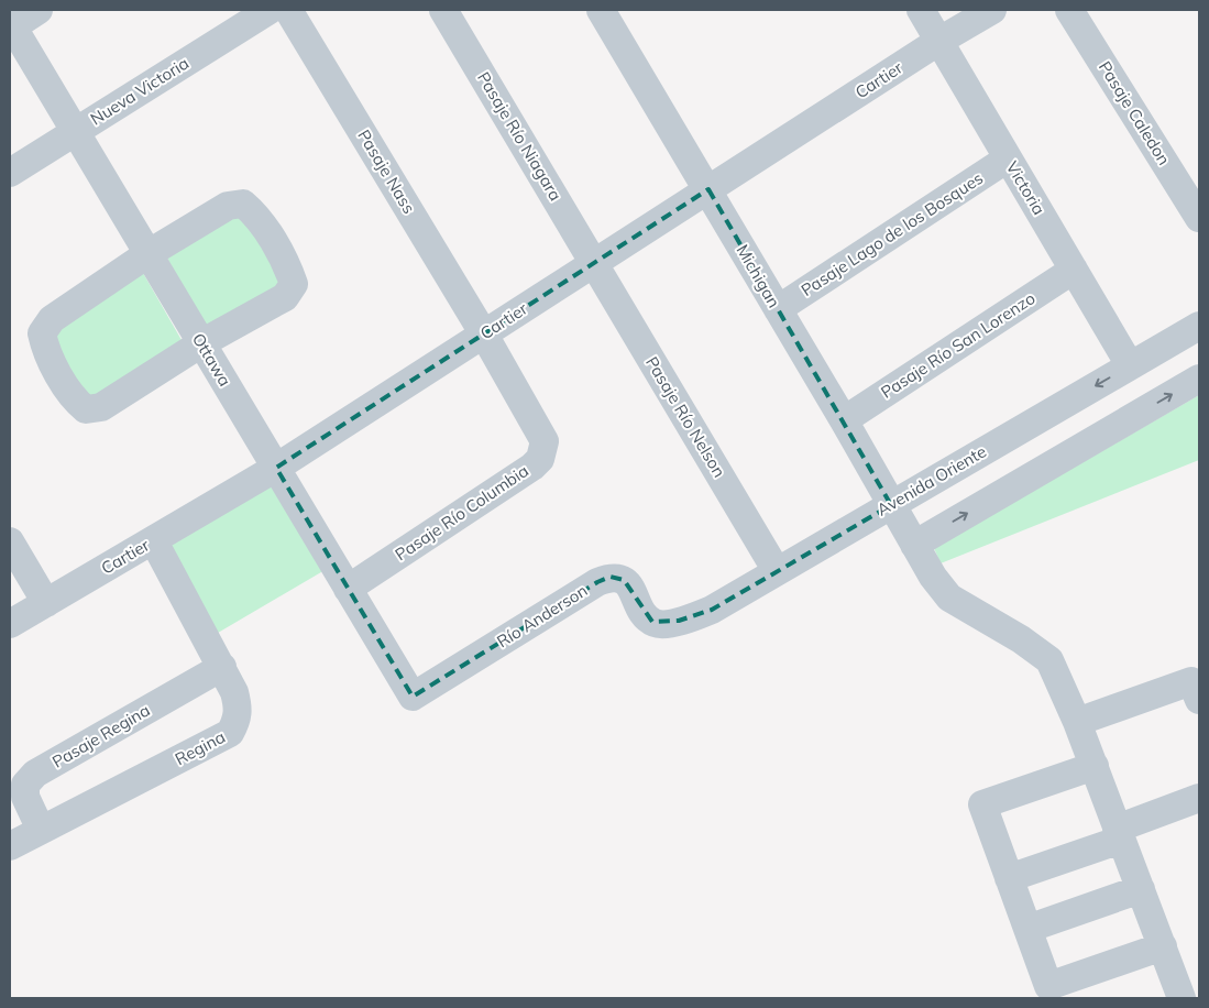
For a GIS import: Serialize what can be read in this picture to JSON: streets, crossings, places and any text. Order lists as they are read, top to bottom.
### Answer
{
  "streets": {
    "street": [
      "Cartier",
      "Nueva Victoria",
      "Pasaje Caledon",
      "Pasaje Río Niagara",
      "Pasaje Nass",
      "Victoria",
      "Pasaje Lago de los Bosques",
      "Michigan",
      "Pasaje Río San Lorenzo",
      "Ottawa",
      "Pasaje Río Nelson",
      "Avenida Oriente",
      "Pasaje Río Columbia",
      "Río Anderson",
      "Pasaje Regina",
      "Regina"
    ]
  },
  "crossings": [
    ["Cartier", "Pasaje Río Niagara"],
    ["Cartier", "Pasaje Nass"],
    ["Cartier", "Victoria"],
    ["Cartier", "Michigan"],
    ["Cartier", "Ottawa"],
    ["Cartier", "Pasaje Río Nelson"],
    ["Cartier", "Pasaje Río Columbia"],
    ["Cartier", "Regina"],
    ["Nueva Victoria", "Ottawa"],
    ["Pasaje Río Niagara", "Pasaje Río Nelson"],
    ["Pasaje Nass", "Pasaje Río Columbia"],
    ["Victoria", "Pasaje Lago de los Bosques"],
    ["Victoria", "Pasaje Río San Lorenzo"],
    ["Victoria", "Avenida Oriente"],
    ["Pasaje Lago de los Bosques", "Michigan"],
    ["Michigan", "Pasaje Río San Lorenzo"],
    ["Michigan", "Avenida Oriente"],
    ["Ottawa", "Pasaje Río Columbia"],
    ["Ottawa", "Río Anderson"],
    ["Pasaje Río Nelson", "Avenida Oriente"],
    ["Avenida Oriente", "Río Anderson"],
    ["Pasaje Regina", "Regina"]
  ]
}
